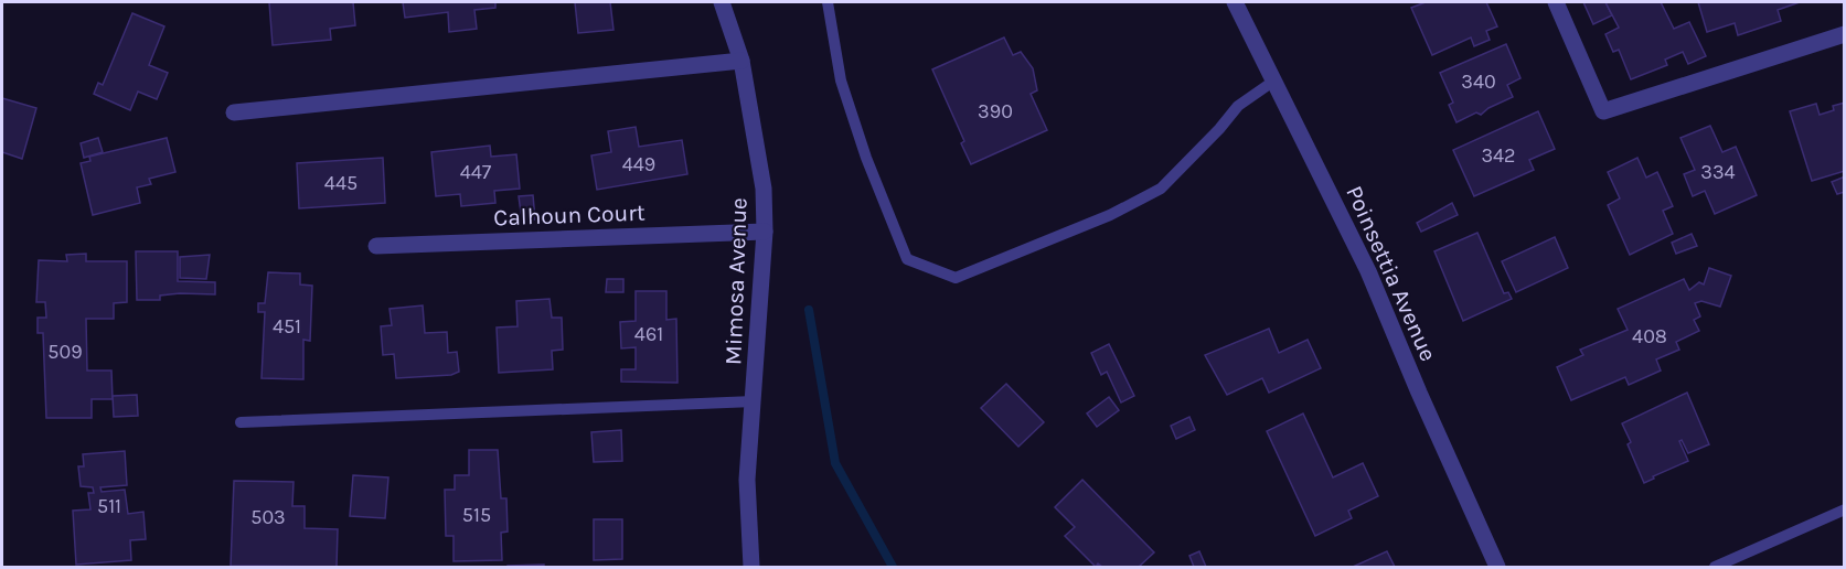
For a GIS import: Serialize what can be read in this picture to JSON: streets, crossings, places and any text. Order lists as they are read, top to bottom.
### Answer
{
  "streets": {
    "street": ["Calhoun Court", "Poinsettia Avenue", "Mimosa Avenue"]
  },
  "crossings": [
    ["Calhoun Court", "Mimosa Avenue"]
  ],
  "house_numbers": [
    "340",
    "390",
    "342",
    "449",
    "447",
    "334",
    "445",
    "451",
    "461",
    "408",
    "509",
    "511",
    "515",
    "503"
  ]
}
